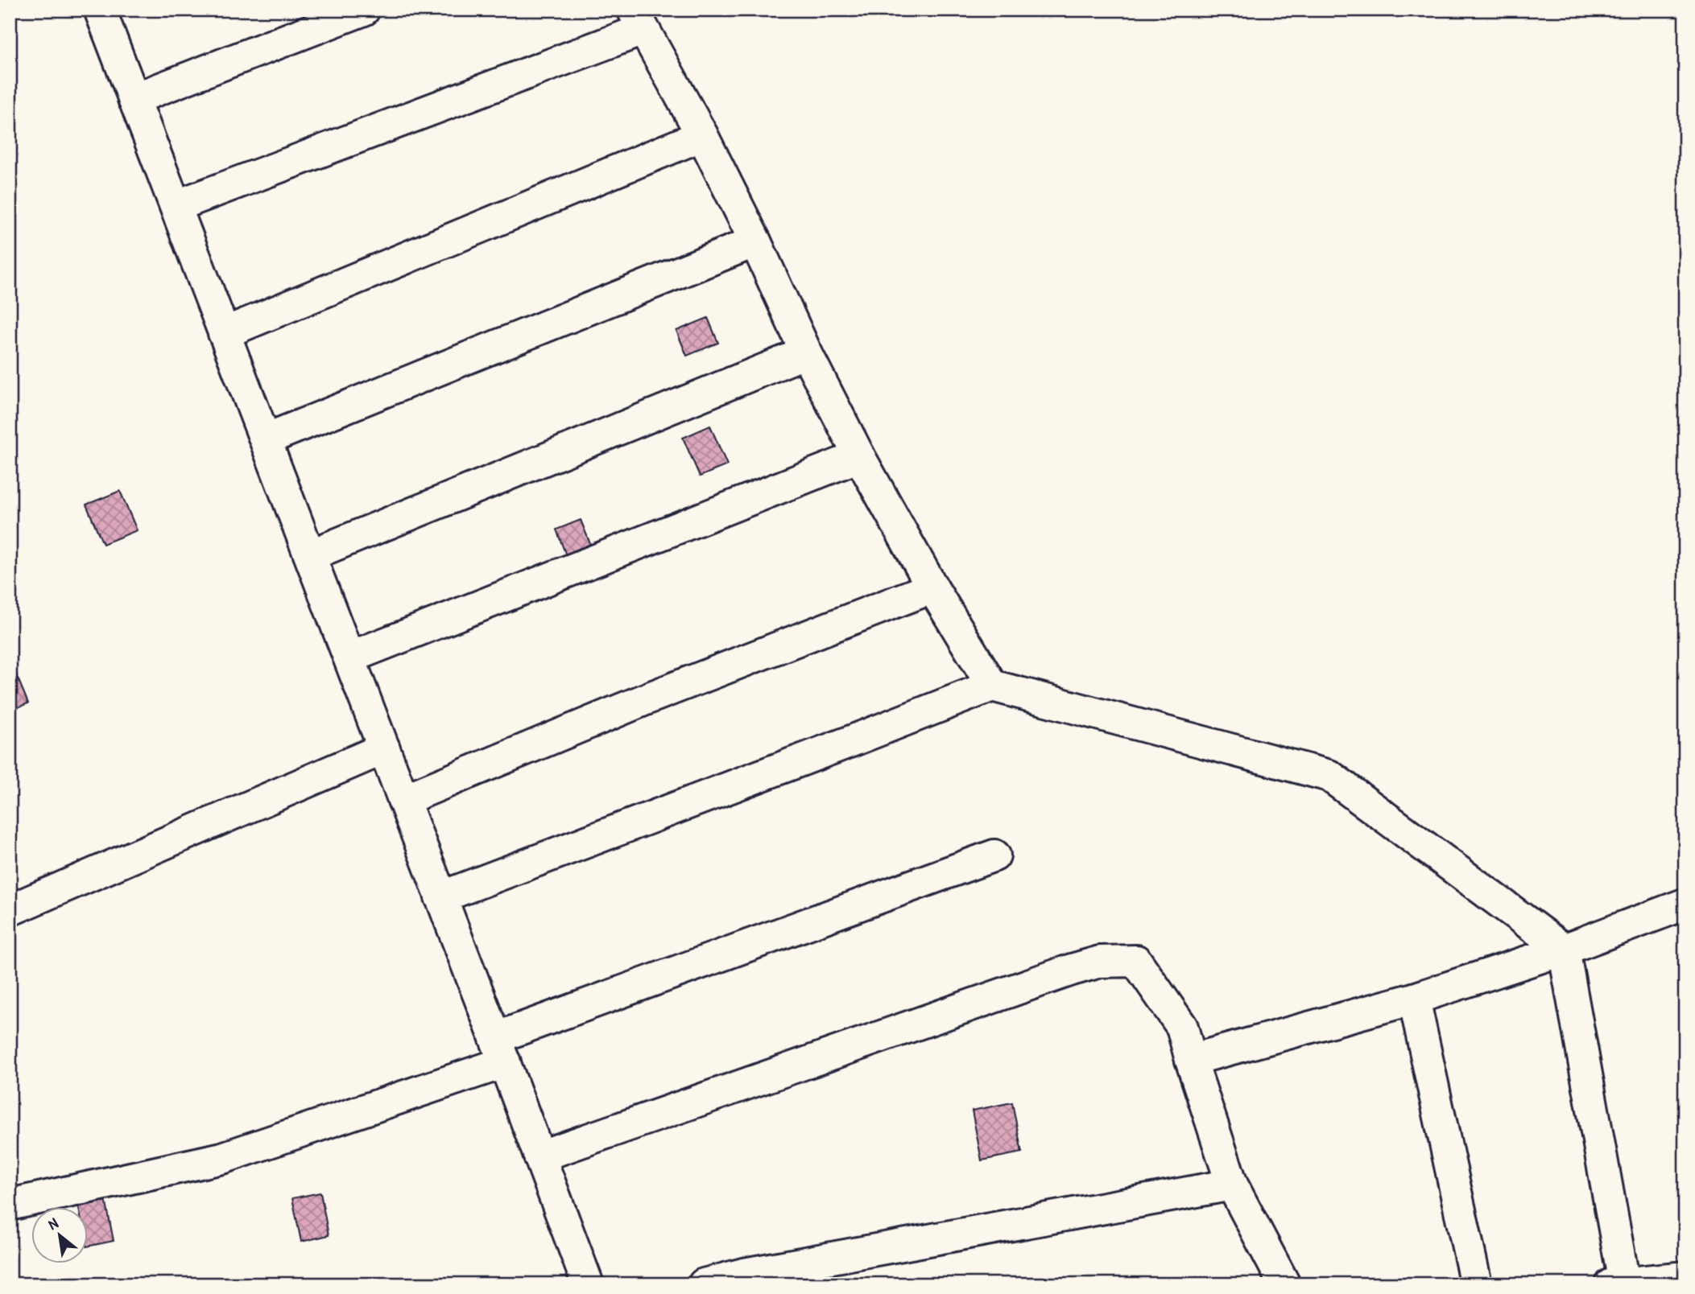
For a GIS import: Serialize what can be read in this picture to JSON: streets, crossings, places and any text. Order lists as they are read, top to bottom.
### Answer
{
  "north": "top left"
}
